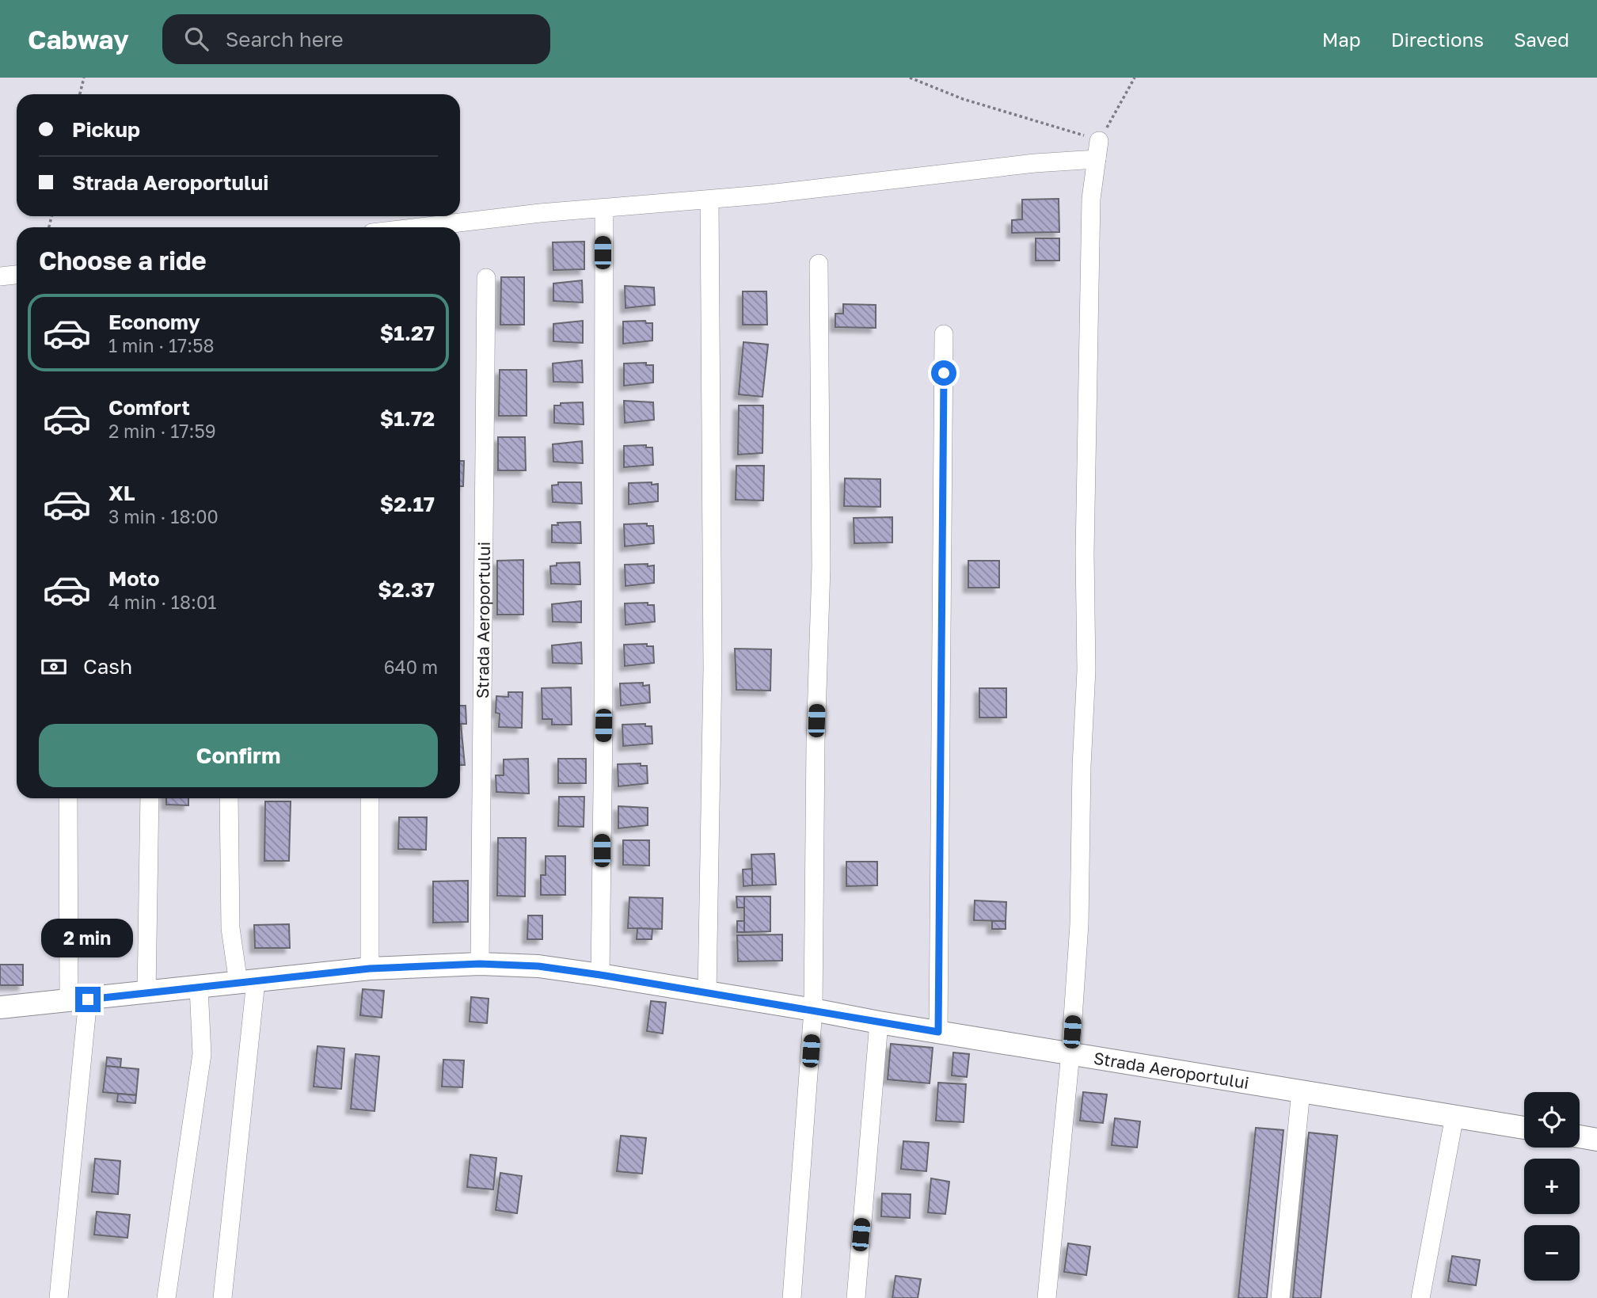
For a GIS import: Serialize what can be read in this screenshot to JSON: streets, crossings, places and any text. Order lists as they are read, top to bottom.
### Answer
{
  "streets": {
    "street": ["Strada Aeroportului"]
  },
  "page": {
    "header": "Cabway",
    "search": "Search here",
    "nav": ["Map", "Directions", "Saved"],
    "banner": ["Pickup", "Strada Aeroportului"],
    "heading": "Choose a ride",
    "list": [
      {
        "name": "Economy",
        "note": "1 min · 17:58",
        "value": "$1.27"
      },
      {
        "name": "Comfort",
        "note": "2 min · 17:59",
        "value": "$1.72"
      },
      {
        "name": "XL",
        "note": "3 min · 18:00",
        "value": "$2.17"
      },
      {
        "name": "Moto",
        "note": "4 min · 18:01",
        "value": "$2.37"
      }
    ],
    "pay": ["Cash", "640 m"],
    "buttons": "Confirm",
    "bubble": "2 min",
    "map_buttons": ["+", "−"]
  }
}
